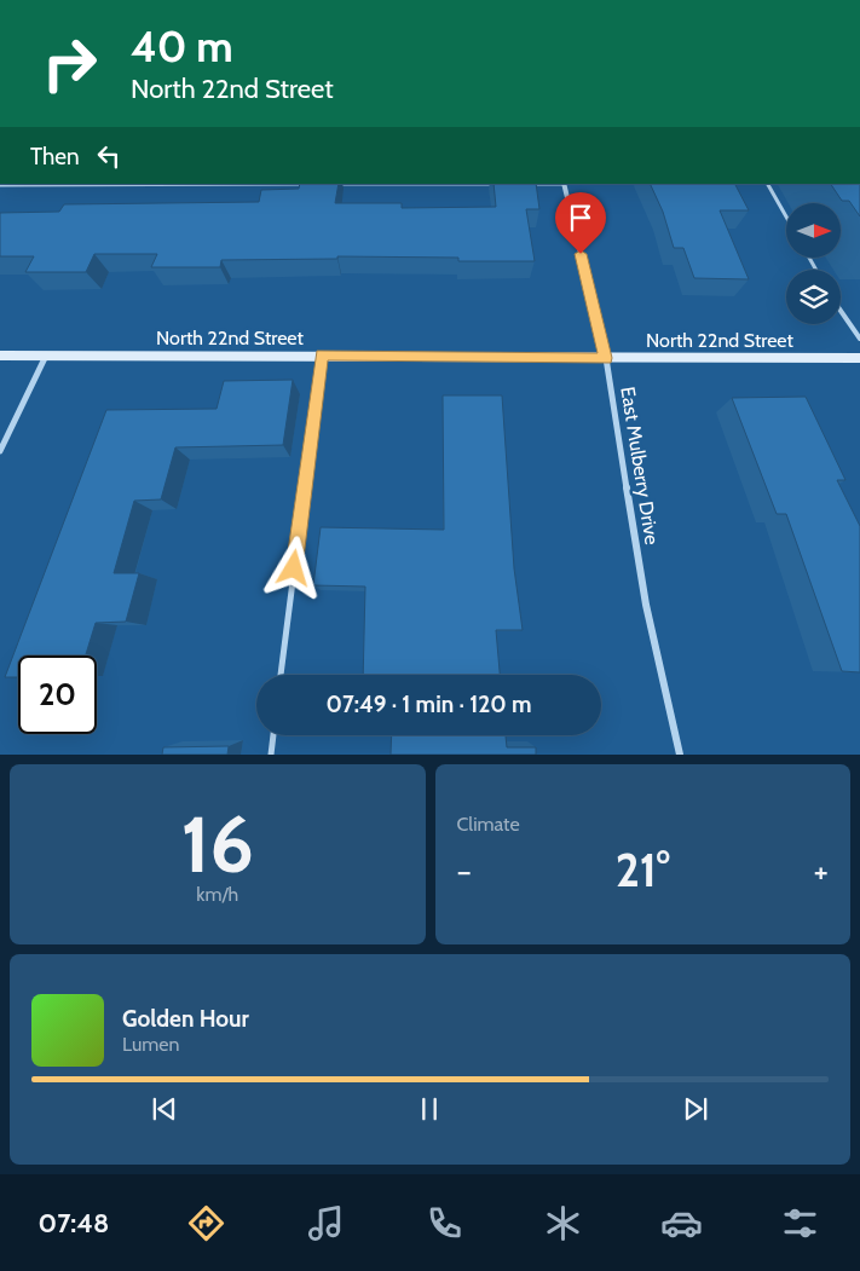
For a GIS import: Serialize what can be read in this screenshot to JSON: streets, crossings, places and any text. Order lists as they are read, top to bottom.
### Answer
{
  "streets": {
    "street": ["North 22nd Street", "East Mulberry Drive"]
  },
  "crossings": [
    ["North 22nd Street", "East Mulberry Drive"]
  ],
  "north": "right",
  "page": {
    "turn": ["40 m", "North 22nd Street"],
    "then": "Then",
    "limit": "20",
    "trip": "07:49 · 1 min · 120 m",
    "tile": [
      ["16", "km/h"],
      "Climate"
    ],
    "heat": ["−", "21°", "+"],
    "song": ["Golden Hour", "Lumen"],
    "tabs": "07:48"
  }
}
